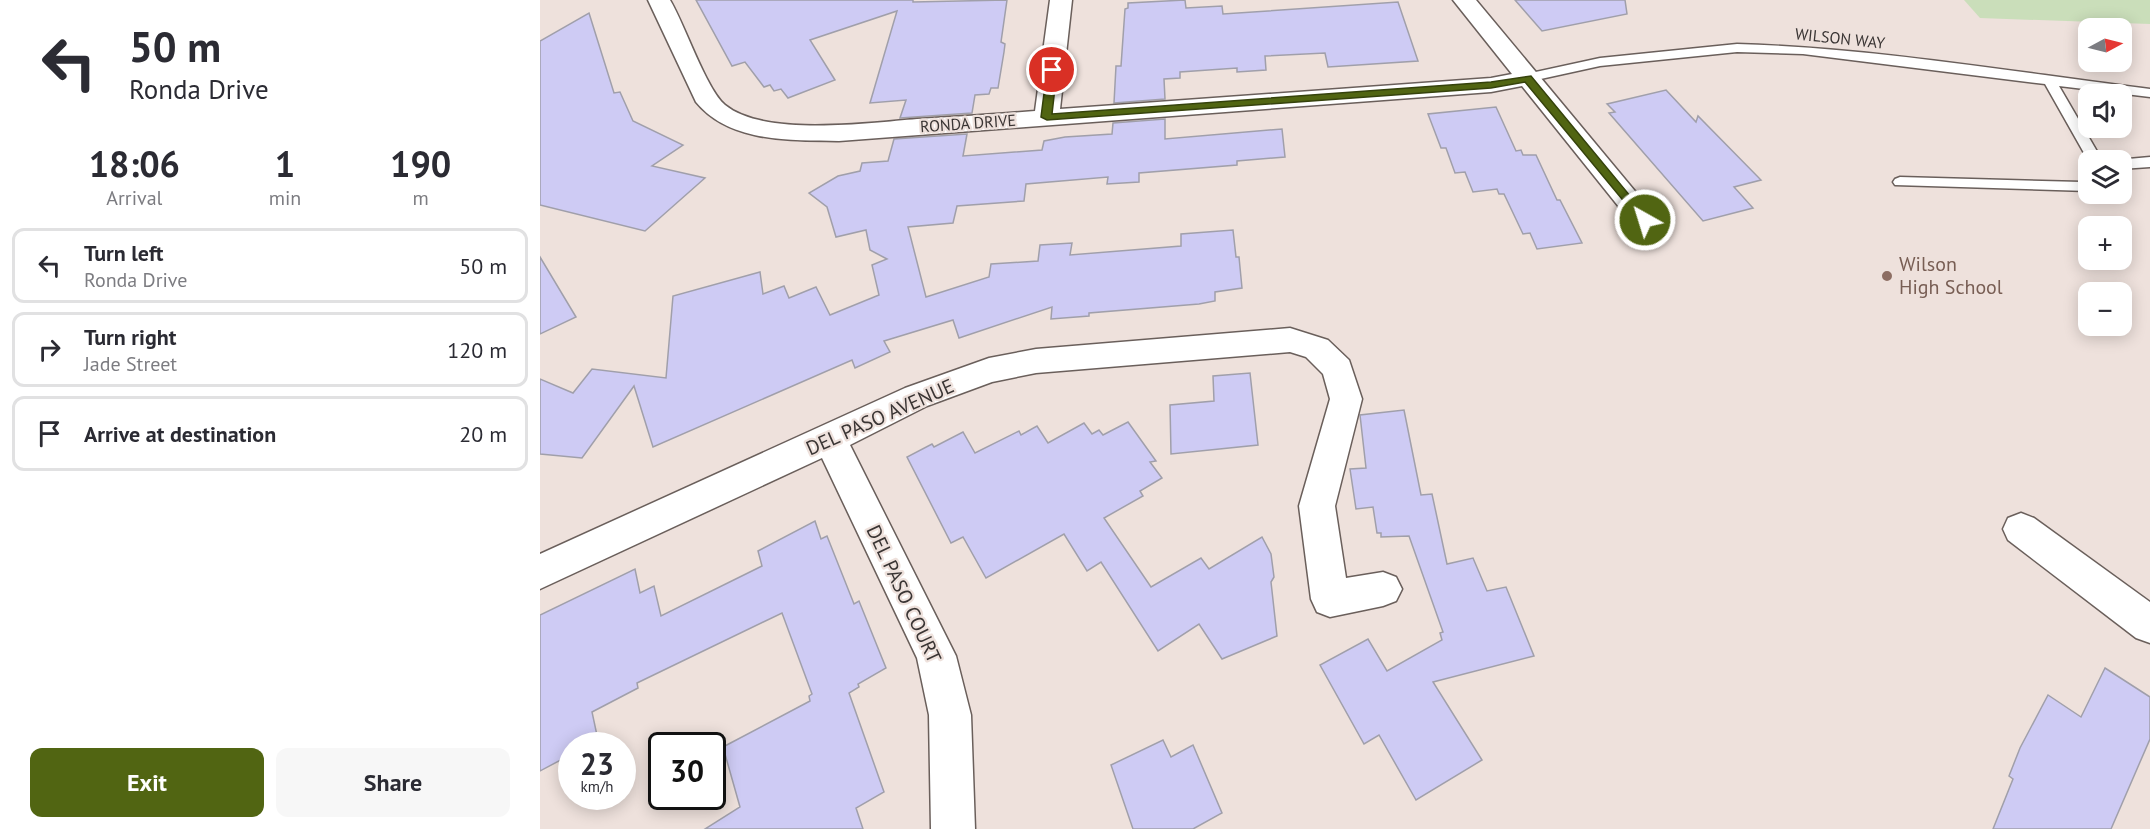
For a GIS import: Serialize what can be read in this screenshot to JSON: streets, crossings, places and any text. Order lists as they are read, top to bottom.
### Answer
{
  "streets": {
    "street": ["RONDA DRIVE", "DEL PASO AVENUE", "DEL PASO COURT"],
    "lane": ["WILSON WAY"]
  },
  "crossings": [
    ["WILSON WAY", "RONDA DRIVE"],
    ["DEL PASO AVENUE", "DEL PASO COURT"]
  ],
  "places": ["Wilson High School"],
  "north": "right",
  "page": {
    "turn": ["50 m", "Ronda Drive"],
    "map_buttons": ["+", "−"],
    "eta": [
      "18:06",
      "Arrival",
      "1",
      "min",
      "190",
      "m"
    ],
    "list": [
      {
        "name": "Turn left",
        "note": "Ronda Drive",
        "value": "50 m"
      },
      {
        "name": "Turn right",
        "note": "Jade Street",
        "value": "120 m"
      },
      {
        "name": "Arrive at destination",
        "value": "20 m"
      }
    ],
    "speed": "23 km/h",
    "limit": "30",
    "buttons": ["Exit", "Share"]
  }
}
